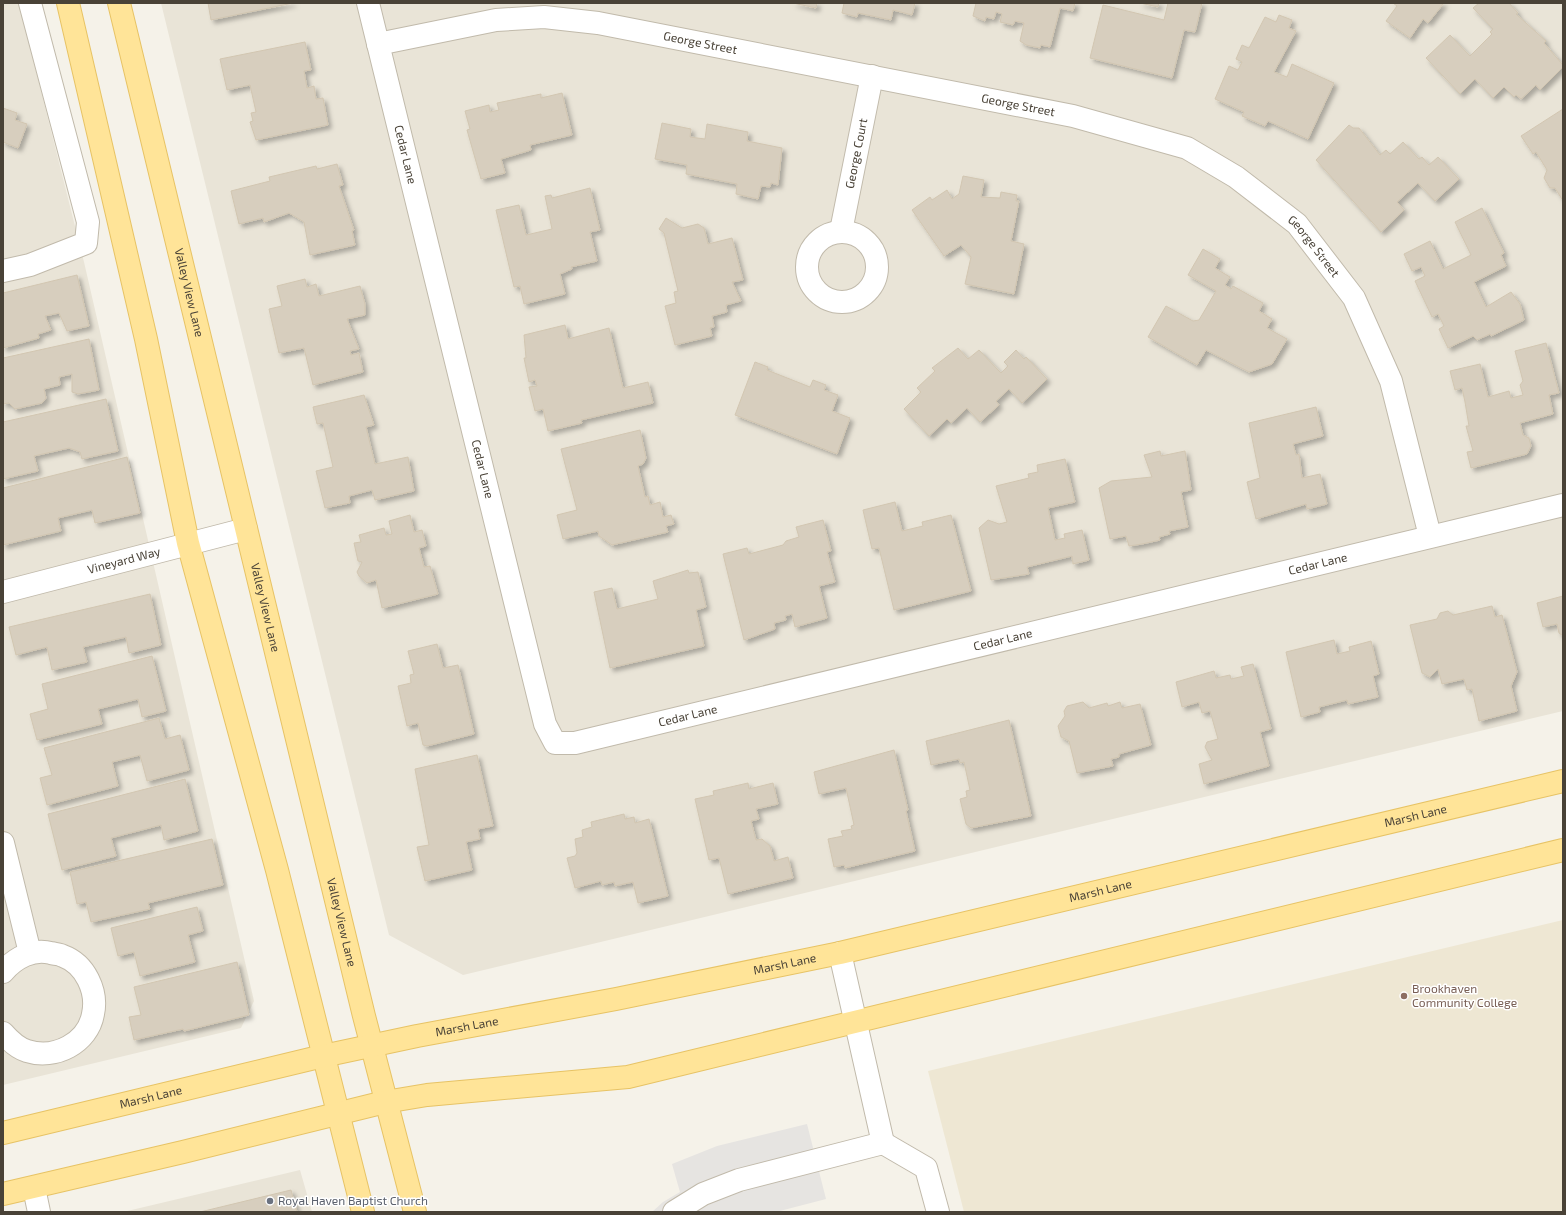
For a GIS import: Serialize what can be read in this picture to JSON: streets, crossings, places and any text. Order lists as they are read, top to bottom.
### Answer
{
  "streets": {
    "main road": ["Valley View Lane", "Marsh Lane"],
    "street": [
      "George Street",
      "George Court",
      "Cedar Lane",
      "Vineyard Way"
    ]
  },
  "crossings": [
    ["George Street", "George Court"],
    ["George Street", "Cedar Lane"],
    ["Valley View Lane", "Vineyard Way"],
    ["Valley View Lane", "Marsh Lane"]
  ],
  "places": ["Brookhaven Community College", "Royal Haven Baptist Church"]
}
